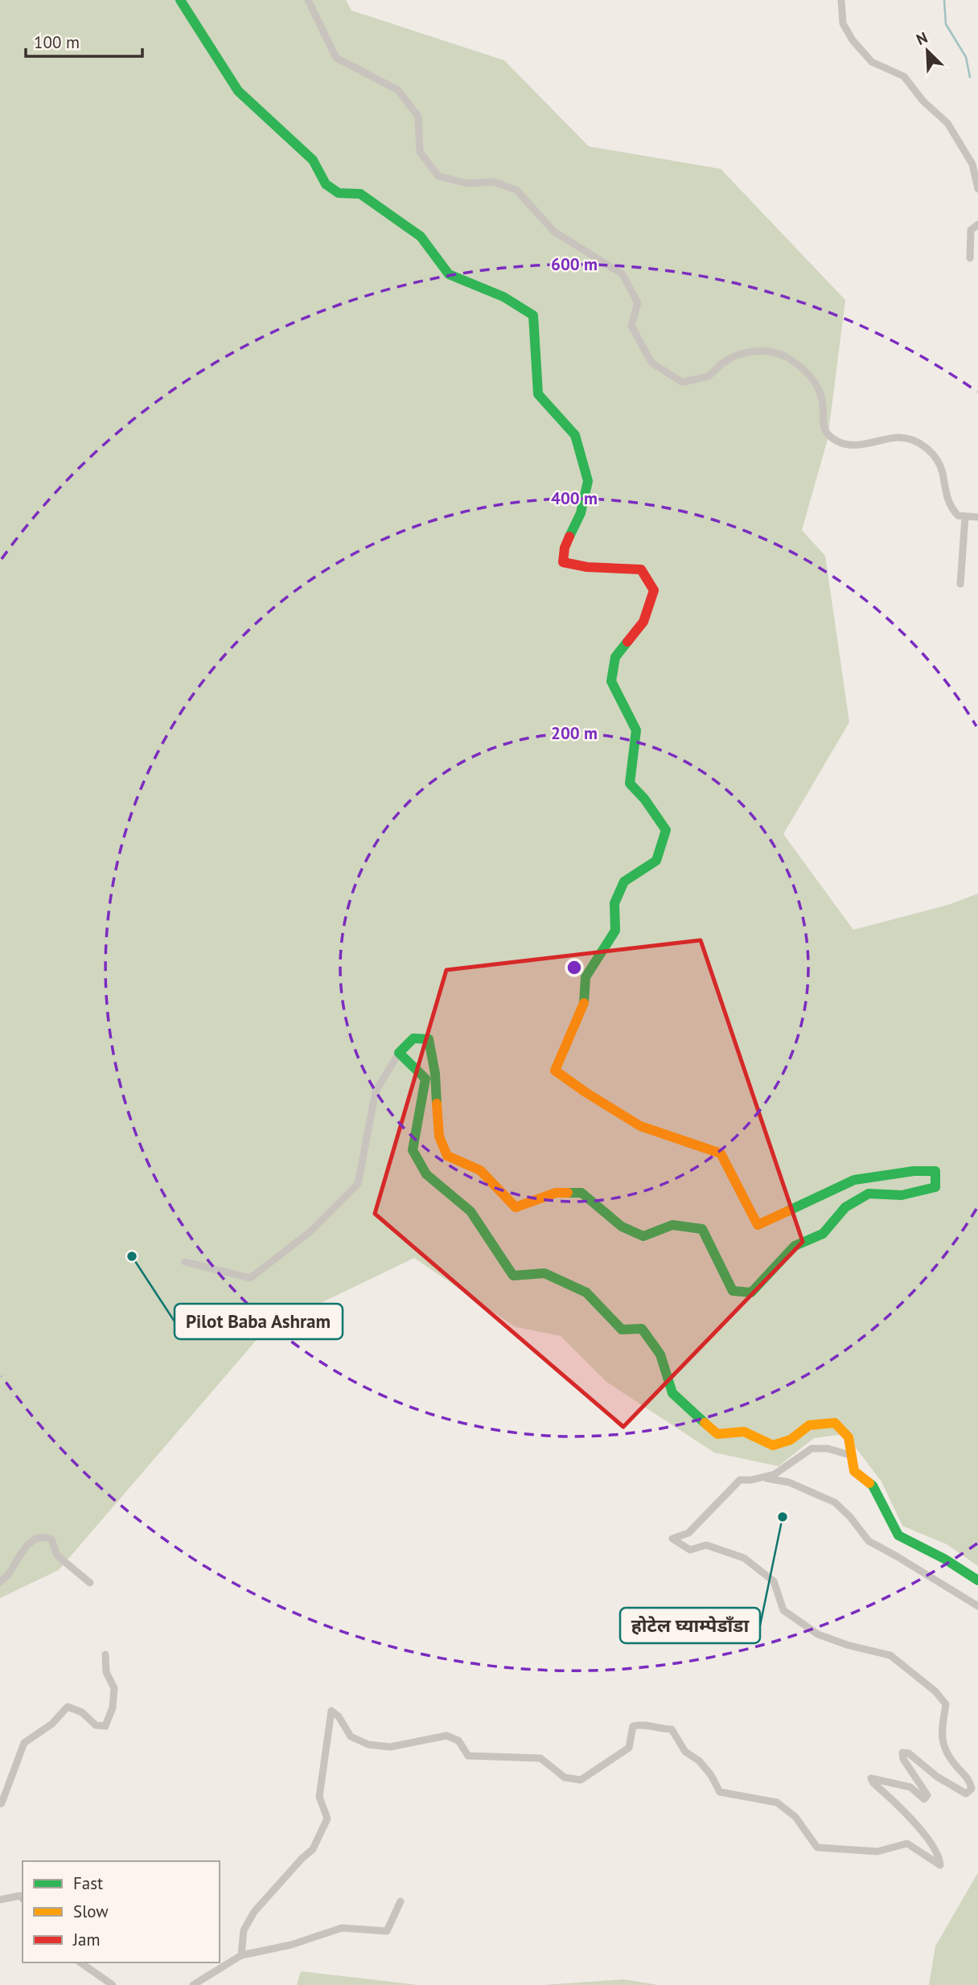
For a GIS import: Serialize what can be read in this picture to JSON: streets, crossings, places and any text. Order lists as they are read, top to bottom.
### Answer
{
  "places": ["Pilot Baba Ashram", "होटेल घ्याम्पेडाँडा"],
  "legend": ["Fast", "Slow", "Jam"],
  "scale_bar": "100 m",
  "north": "top left",
  "rings": ["600 m", "400 m", "200 m"]
}
